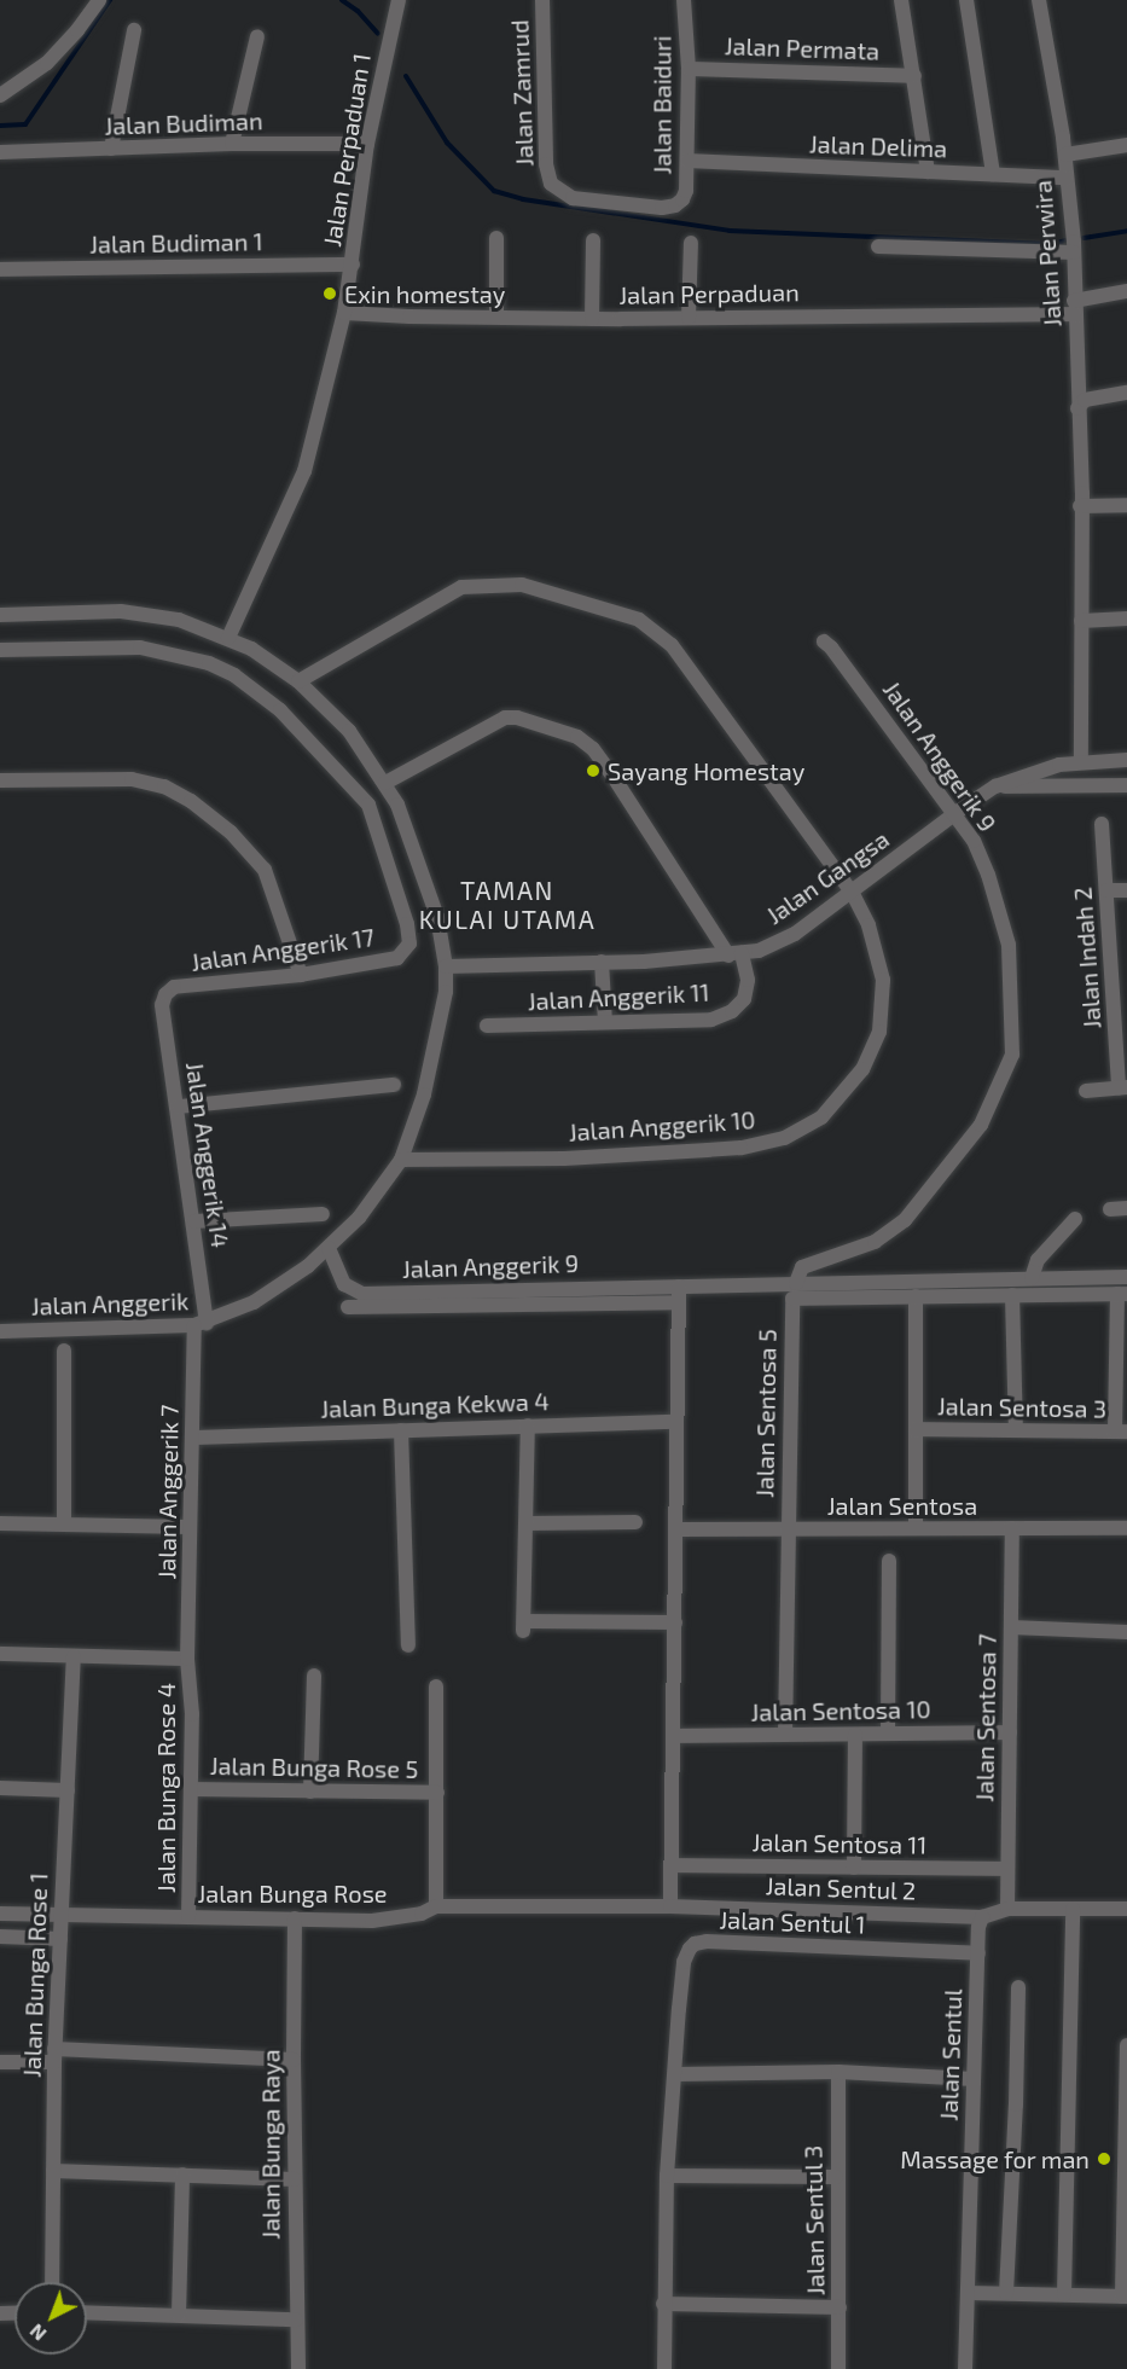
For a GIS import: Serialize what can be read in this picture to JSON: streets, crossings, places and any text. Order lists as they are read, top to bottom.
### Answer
{
  "streets": {
    "street": [
      "Jalan Permata",
      "Jalan Zamrud",
      "Jalan Baiduri",
      "Jalan Budiman",
      "Jalan Delima",
      "Jalan Perpaduan 1",
      "Jalan Budiman 1",
      "Jalan Perwira",
      "Jalan Perpaduan",
      "Jalan Anggerik 9",
      "Jalan Gangsa",
      "Jalan Anggerik 17",
      "Jalan Indah 2",
      "Jalan Anggerik 11",
      "Jalan Anggerik 10",
      "Jalan Anggerik 14",
      "Jalan Anggerik",
      "Jalan Bunga Kekwa 4",
      "Jalan Sentosa 3",
      "Jalan Sentosa 5",
      "Jalan Anggerik 7",
      "Jalan Sentosa",
      "Jalan Sentosa 10",
      "Jalan Sentosa 7",
      "Jalan Bunga Rose 5",
      "Jalan Bunga Rose 4",
      "Jalan Sentosa 11",
      "Jalan Sentul 2",
      "Jalan Bunga Rose",
      "Jalan Sentul 1",
      "Jalan Bunga Rose 1",
      "Jalan Sentul",
      "Jalan Bunga Raya",
      "Jalan Sentul 3"
    ]
  },
  "crossings": [
    ["Jalan Permata", "Jalan Baiduri"],
    ["Jalan Zamrud", "Jalan Baiduri"],
    ["Jalan Baiduri", "Jalan Delima"],
    ["Jalan Budiman", "Jalan Perpaduan 1"],
    ["Jalan Delima", "Jalan Perwira"],
    ["Jalan Perpaduan 1", "Jalan Budiman 1"],
    ["Jalan Perpaduan 1", "Jalan Perpaduan"],
    ["Jalan Perpaduan 1", "Jalan Anggerik"],
    ["Jalan Perwira", "Jalan Perpaduan"],
    ["Jalan Perwira", "Jalan Gangsa"],
    ["Jalan Anggerik 9", "Jalan Gangsa"],
    ["Jalan Anggerik 9", "Jalan Anggerik"],
    ["Jalan Anggerik 9", "Jalan Sentosa 5"],
    ["Jalan Gangsa", "Jalan Anggerik 11"],
    ["Jalan Gangsa", "Jalan Anggerik 10"],
    ["Jalan Gangsa", "Jalan Anggerik"],
    ["Jalan Anggerik 17", "Jalan Anggerik 14"],
    ["Jalan Anggerik 11", "Jalan Anggerik"],
    ["Jalan Anggerik 10", "Jalan Anggerik"],
    ["Jalan Anggerik 14", "Jalan Anggerik"],
    ["Jalan Anggerik 14", "Jalan Anggerik 7"],
    ["Jalan Anggerik", "Jalan Anggerik 7"],
    ["Jalan Bunga Kekwa 4", "Jalan Anggerik 7"],
    ["Jalan Sentosa 5", "Jalan Sentosa"],
    ["Jalan Sentosa 5", "Jalan Sentosa 10"],
    ["Jalan Anggerik 7", "Jalan Bunga Rose 4"],
    ["Jalan Sentosa", "Jalan Sentosa 7"],
    ["Jalan Sentosa 10", "Jalan Sentosa 7"],
    ["Jalan Sentosa 7", "Jalan Sentosa 11"],
    ["Jalan Sentosa 7", "Jalan Sentul 2"],
    ["Jalan Bunga Rose 5", "Jalan Bunga Rose 4"],
    ["Jalan Bunga Rose 4", "Jalan Bunga Rose"],
    ["Jalan Sentul 2", "Jalan Bunga Rose"],
    ["Jalan Sentul 2", "Jalan Sentul"],
    ["Jalan Bunga Rose", "Jalan Bunga Rose 1"],
    ["Jalan Bunga Rose", "Jalan Bunga Raya"],
    ["Jalan Sentul 1", "Jalan Sentul"]
  ],
  "districts": ["TAMAN KULAI UTAMA"],
  "places": ["Exin homestay", "Sayang Homestay", "Massage for man"],
  "north": "bottom left"
}
